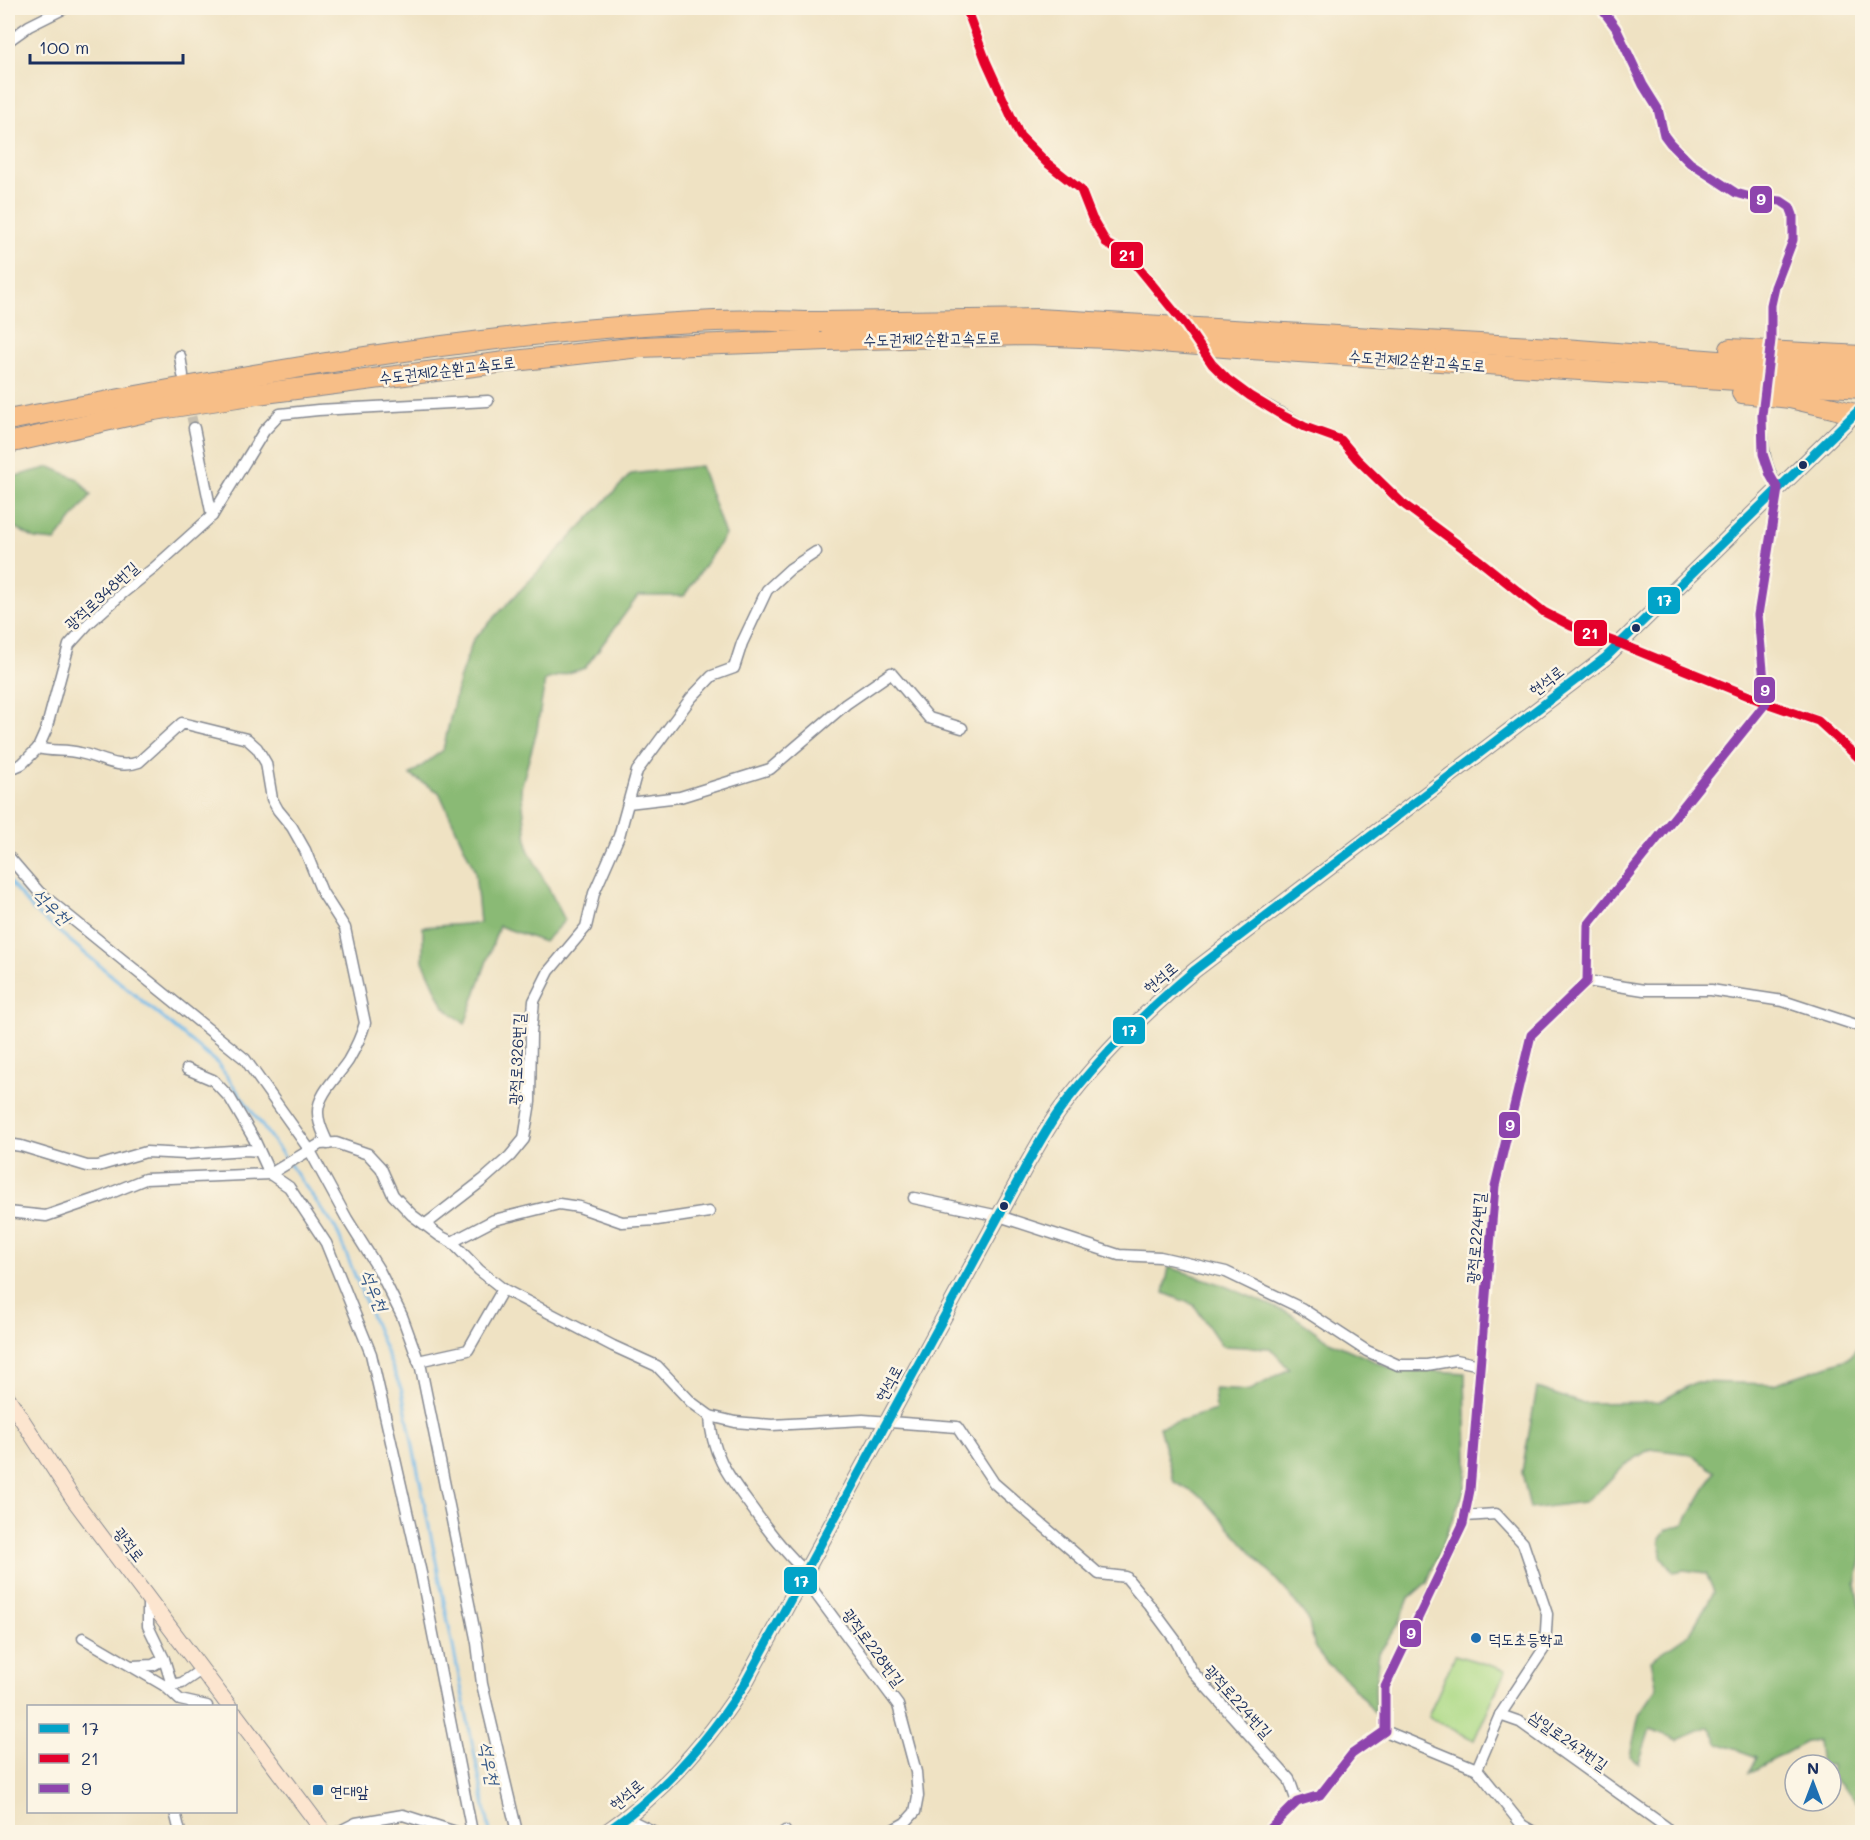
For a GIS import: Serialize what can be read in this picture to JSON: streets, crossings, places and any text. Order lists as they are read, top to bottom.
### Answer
{
  "streets": {
    "highway": ["수도권제2순환고속도로"],
    "street": [
      "광적로348번길",
      "현석로",
      "광적로326번길",
      "광적로224번길",
      "광적로",
      "광적로228번길",
      "삼일로247번길"
    ]
  },
  "crossings": [
    ["현석로", "광적로224번길"],
    ["현석로", "광적로228번길"]
  ],
  "water": ["석우천"],
  "places": {
    "other": ["덕도초등학교"],
    "transit": ["연대앞"]
  },
  "lines": ["transit line 21", "transit line 9", "transit line 17"],
  "legend": ["17", "21", "9"],
  "scale_bar": "100 m",
  "north": "top"
}
